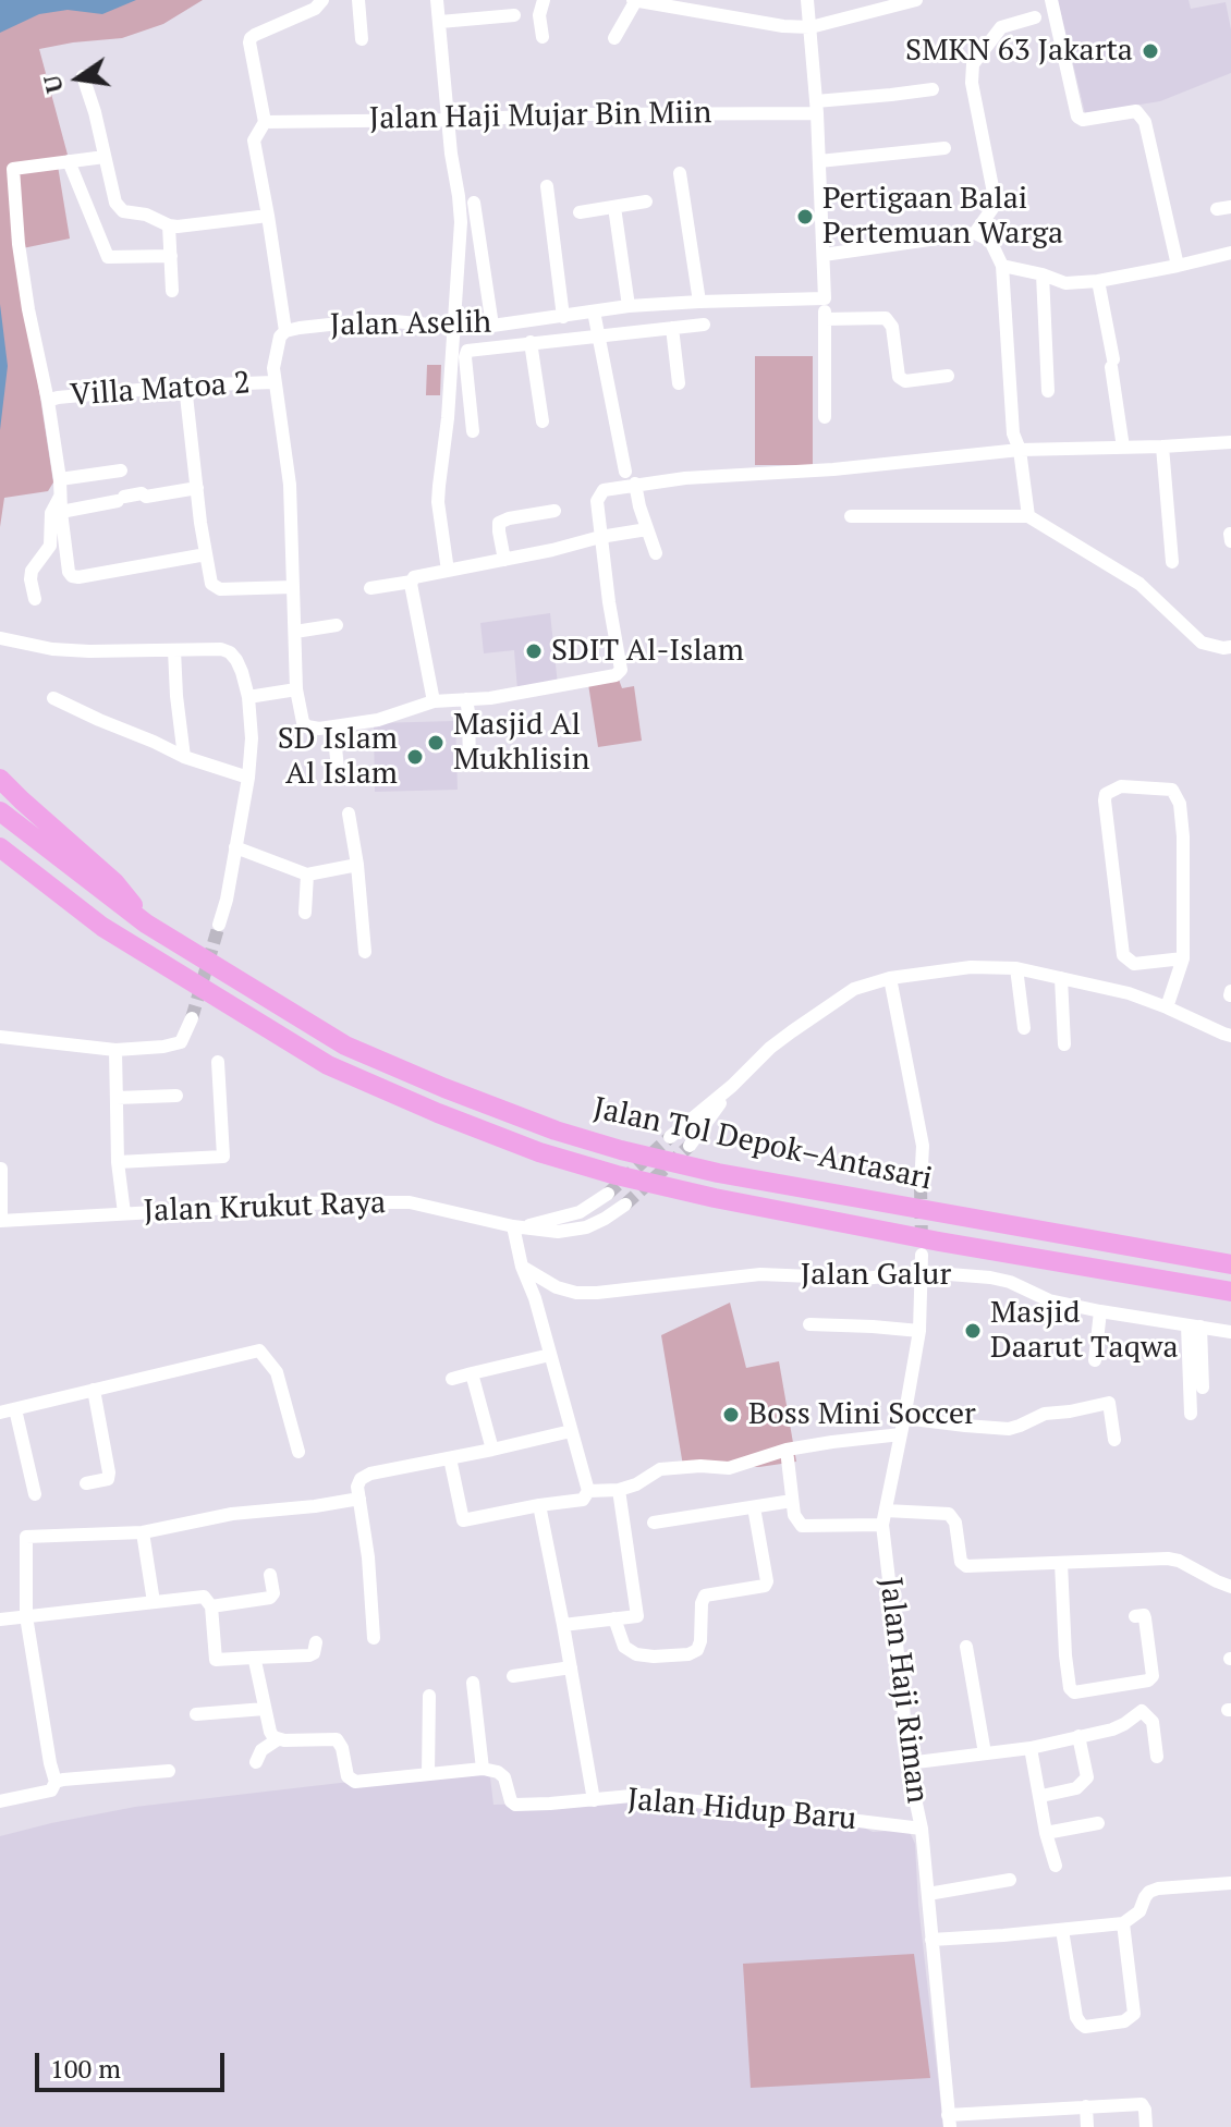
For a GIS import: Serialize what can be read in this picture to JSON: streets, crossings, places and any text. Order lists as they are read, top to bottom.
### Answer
{
  "streets": {
    "highway": ["Jalan Tol Depok–Antasari"],
    "street": [
      "Jalan Haji Mujar Bin Miin",
      "Jalan Aselih",
      "Villa Matoa 2",
      "Jalan Krukut Raya",
      "Jalan Galur",
      "Jalan Haji Riman",
      "Jalan Hidup Baru"
    ]
  },
  "crossings": [
    ["Jalan Aselih", "Villa Matoa 2"],
    ["Jalan Galur", "Jalan Haji Riman"],
    ["Jalan Haji Riman", "Jalan Hidup Baru"]
  ],
  "places": [
    "SMKN 63 Jakarta",
    "Pertigaan Balai Pertemuan Warga",
    "SDIT Al-Islam",
    "Masjid Al Mukhlisin",
    "SD Islam Al Islam",
    "Masjid Daarut Taqwa",
    "Boss Mini Soccer"
  ],
  "scale_bar": "100 m",
  "north": "left"
}
